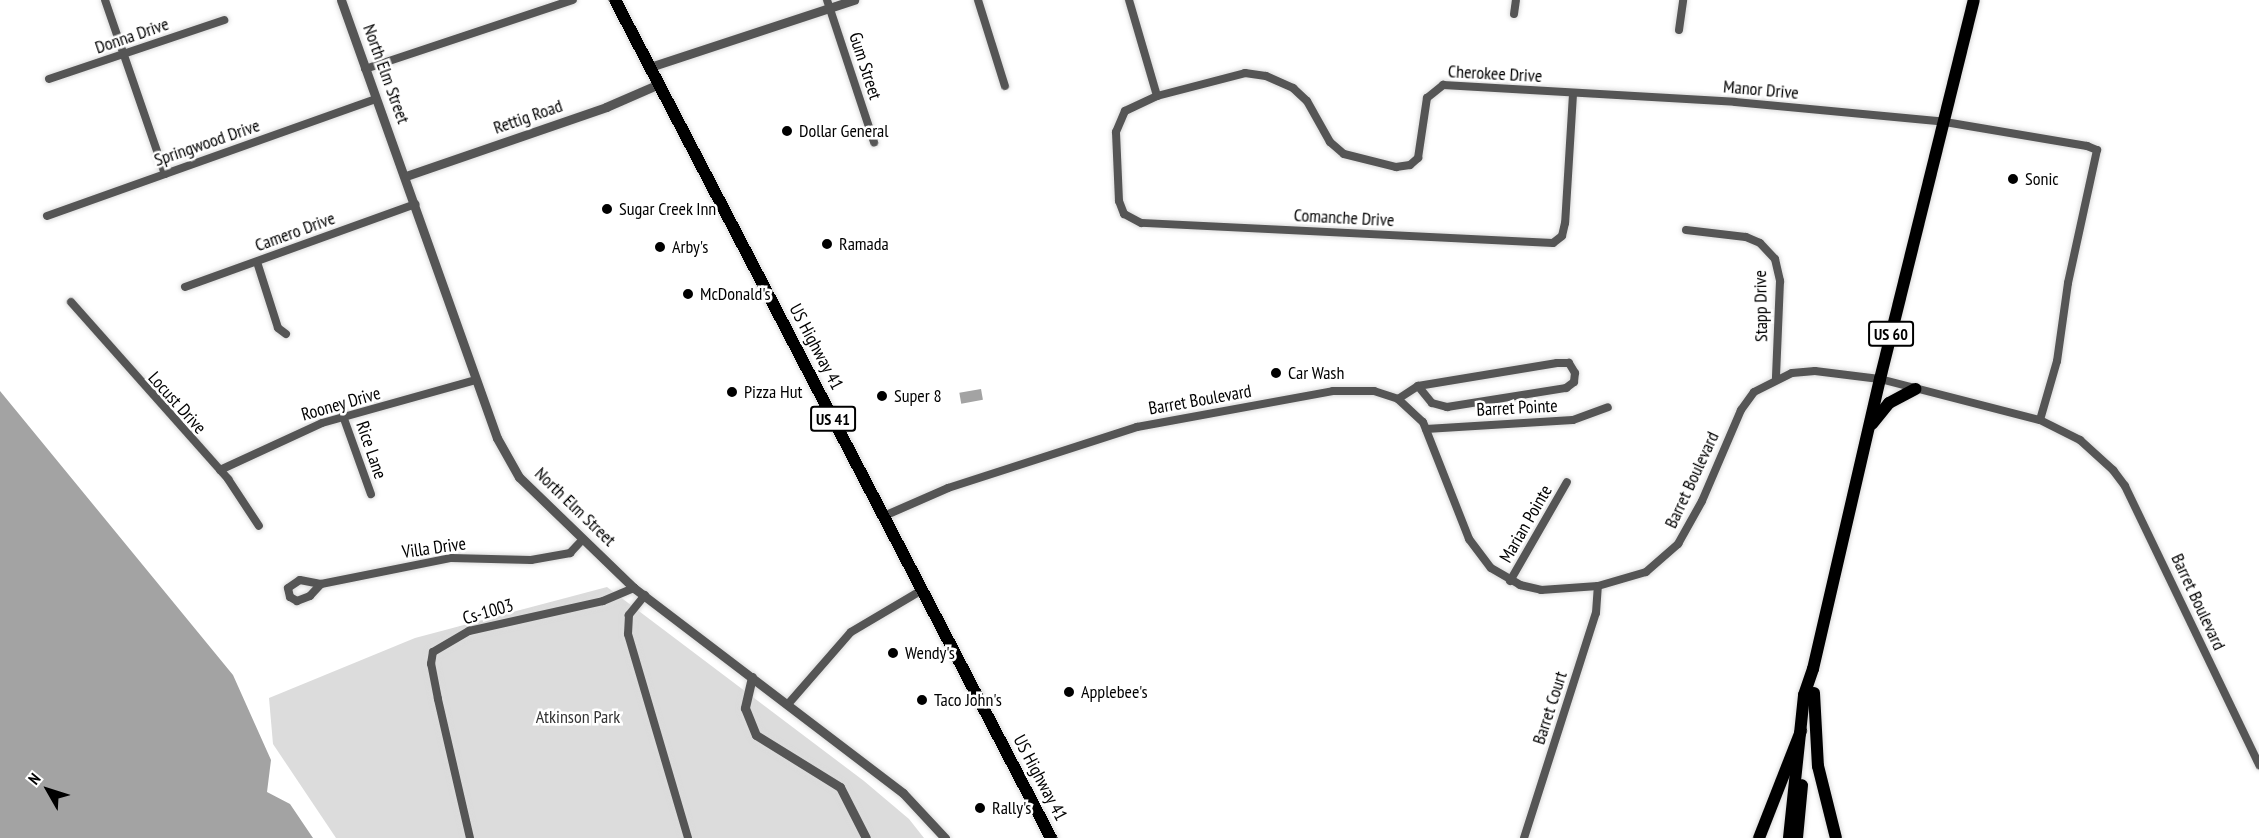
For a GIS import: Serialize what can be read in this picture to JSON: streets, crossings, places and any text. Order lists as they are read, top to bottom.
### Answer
{
  "streets": {
    "main road": ["US 60", "US Highway 41", "US 41"],
    "street": [
      "Donna Drive",
      "Gum Street",
      "North Elm Street",
      "Cherokee Drive",
      "Manor Drive",
      "Rettig Road",
      "Springwood Drive",
      "Comanche Drive",
      "Camero Drive",
      "Stapp Drive",
      "Barret Boulevard",
      "Locust Drive",
      "Rooney Drive",
      "Barret Pointe",
      "Rice Lane",
      "Marian Pointe",
      "Villa Drive",
      "Cs-1003",
      "Barret Court"
    ]
  },
  "crossings": [
    ["North Elm Street", "Rettig Road"],
    ["North Elm Street", "Springwood Drive"],
    ["North Elm Street", "Camero Drive"],
    ["North Elm Street", "Rooney Drive"],
    ["North Elm Street", "Villa Drive"],
    ["North Elm Street", "Cs-1003"],
    ["Cherokee Drive", "Manor Drive"],
    ["Cherokee Drive", "Comanche Drive"],
    ["Manor Drive", "Comanche Drive"],
    ["Manor Drive", "US 60"],
    ["Manor Drive", "Barret Boulevard"],
    ["Rettig Road", "US Highway 41"],
    ["Stapp Drive", "Barret Boulevard"],
    ["US 60", "Barret Boulevard"],
    ["US Highway 41", "Barret Boulevard"],
    ["Barret Boulevard", "Barret Pointe"],
    ["Barret Boulevard", "Marian Pointe"],
    ["Barret Boulevard", "Barret Court"],
    ["Locust Drive", "Rooney Drive"],
    ["Rooney Drive", "Rice Lane"]
  ],
  "parks": ["Atkinson Park"],
  "places": [
    "Dollar General",
    "Sonic",
    "Sugar Creek Inn",
    "Ramada",
    "Arby's",
    "McDonald's",
    "Car Wash",
    "Pizza Hut",
    "Super 8",
    "Wendy's",
    "Applebee's",
    "Taco John's",
    "Rally's"
  ],
  "north": "top left"
}
